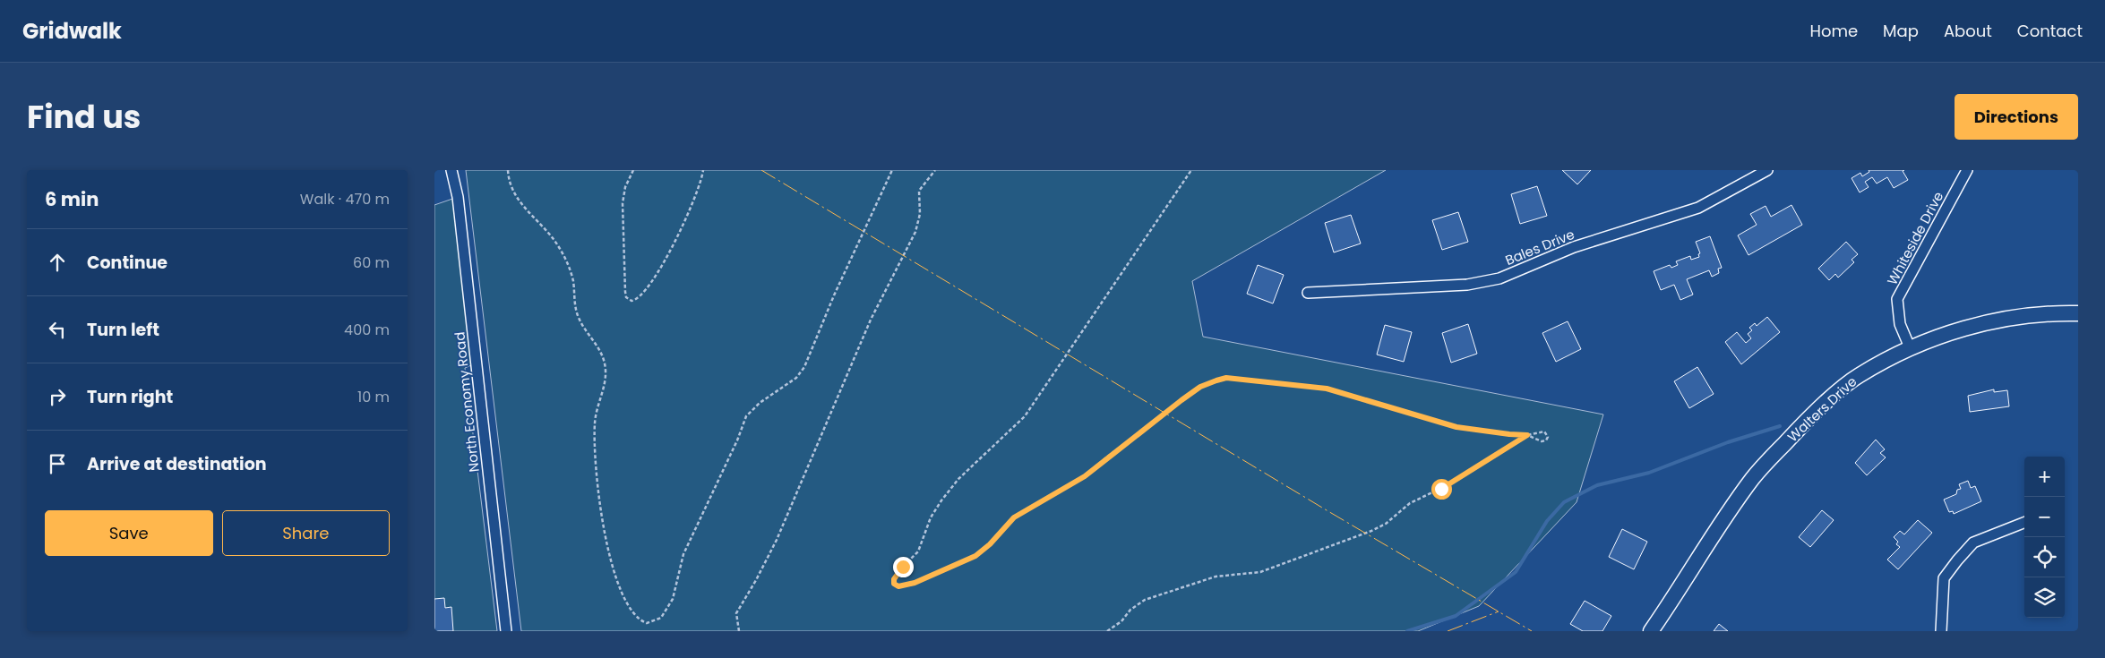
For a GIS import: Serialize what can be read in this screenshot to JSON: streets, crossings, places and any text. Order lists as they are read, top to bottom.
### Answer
{
  "streets": {
    "street": [
      "Whiteside Drive",
      "Bales Drive",
      "North Economy Road",
      "Walters Drive"
    ]
  },
  "crossings": [
    ["Whiteside Drive", "Walters Drive"]
  ],
  "page": {
    "header": "Gridwalk",
    "nav": [
      "Home",
      "Map",
      "About",
      "Contact"
    ],
    "title": "Find us",
    "buttons": [
      "Directions",
      ["Save", "Share"]
    ],
    "heading": ["6 min", "Walk · 470 m"],
    "list": [
      ["Continue", "60 m"],
      ["Turn left", "400 m"],
      ["Turn right", "10 m"],
      "Arrive at destination"
    ],
    "map_buttons": ["+", "−"]
  }
}
